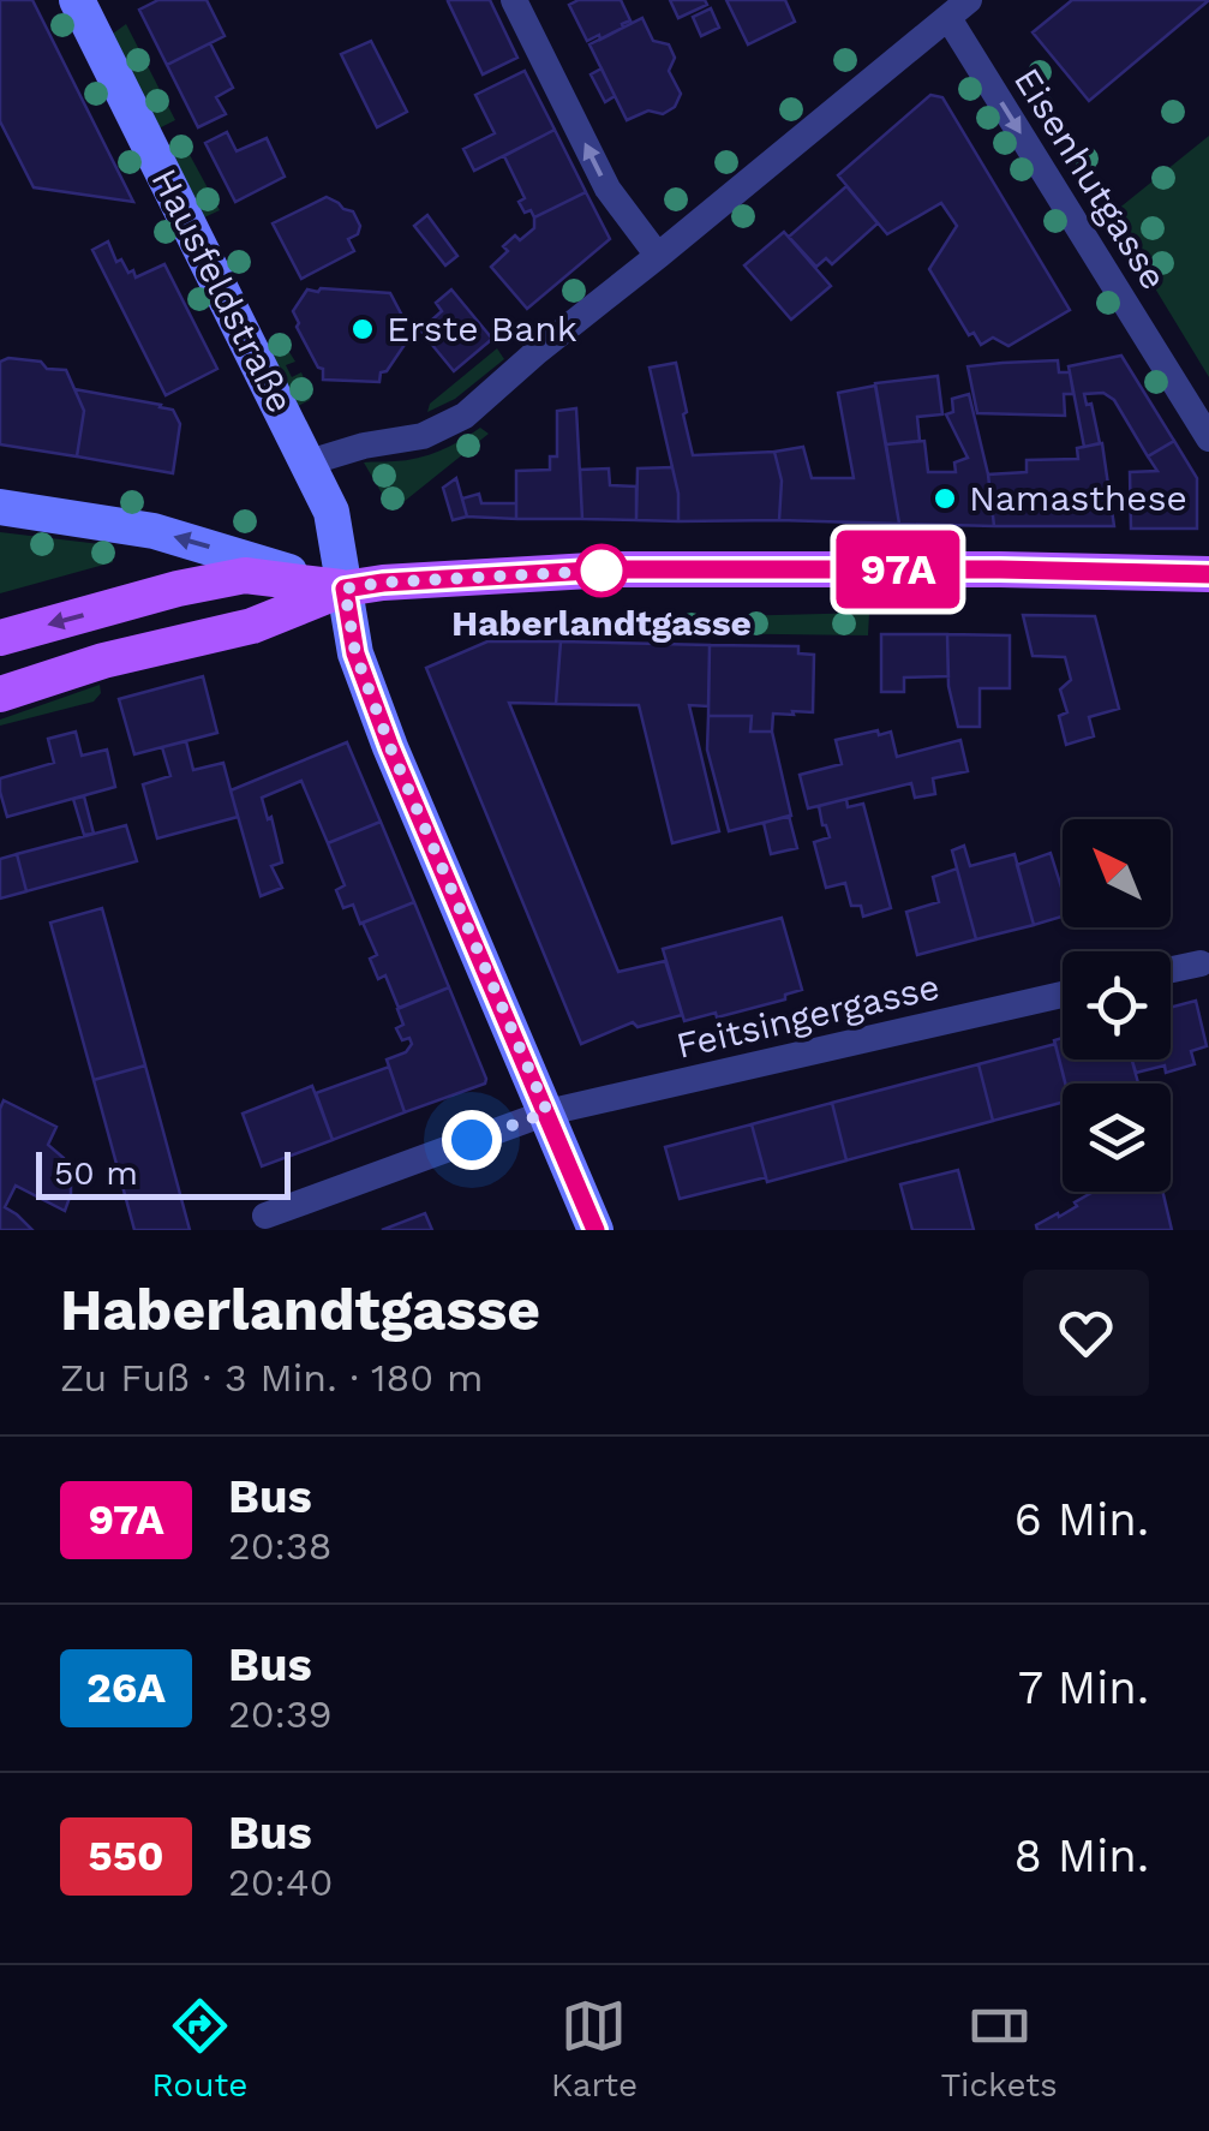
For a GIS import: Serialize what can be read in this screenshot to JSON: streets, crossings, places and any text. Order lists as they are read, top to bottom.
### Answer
{
  "streets": {
    "street": ["Eisenhutgasse", "Hausfeldstraße", "Feitsingergasse"]
  },
  "crossings": [
    ["Hausfeldstraße", "Feitsingergasse"]
  ],
  "one_way": ["Eisenhutgasse"],
  "places": ["Erste Bank", "Namasthese", "Haberlandtgasse"],
  "lines": ["bus line 97A"],
  "scale_bar": "50 m",
  "north": "top left",
  "page": {
    "on_map": "97A",
    "scale": "50 m",
    "heading": ["Haberlandtgasse", "Zu Fuß · 3 Min. · 180 m"],
    "list": [
      {
        "mark": "97A",
        "name": "Bus",
        "note": "20:38",
        "value": "6 Min."
      },
      {
        "mark": "26A",
        "name": "Bus",
        "note": "20:39",
        "value": "7 Min."
      },
      {
        "mark": "550",
        "name": "Bus",
        "note": "20:40",
        "value": "8 Min."
      }
    ],
    "tabs": ["Route", "Karte", "Tickets"]
  }
}
